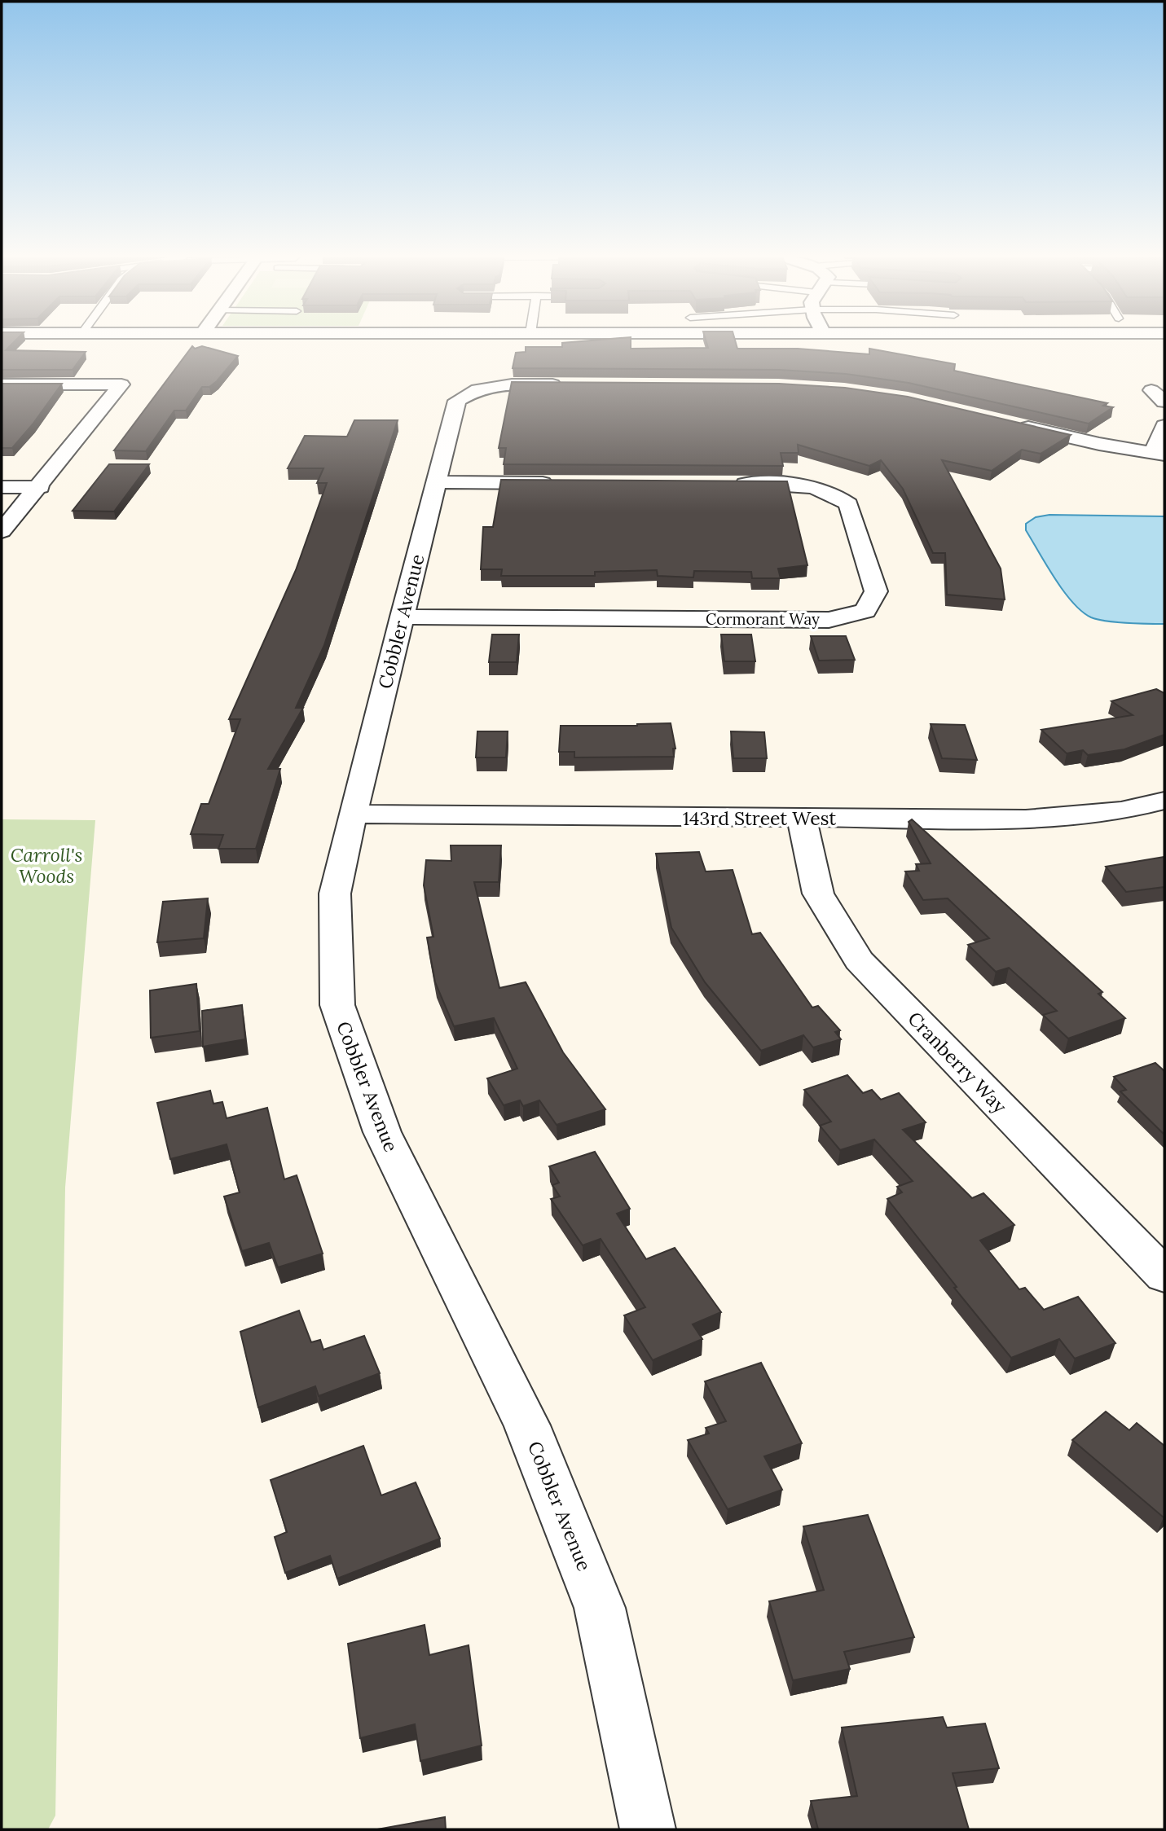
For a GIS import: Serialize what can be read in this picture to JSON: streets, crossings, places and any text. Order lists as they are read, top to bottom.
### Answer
{
  "streets": {
    "street": [
      "Cormorant Way",
      "Cobbler Avenue",
      "143rd Street West",
      "Cranberry Way"
    ]
  },
  "crossings": [
    ["Cormorant Way", "Cobbler Avenue"],
    ["Cobbler Avenue", "143rd Street West"],
    ["143rd Street West", "Cranberry Way"]
  ],
  "parks": ["Carroll's Woods"]
}
